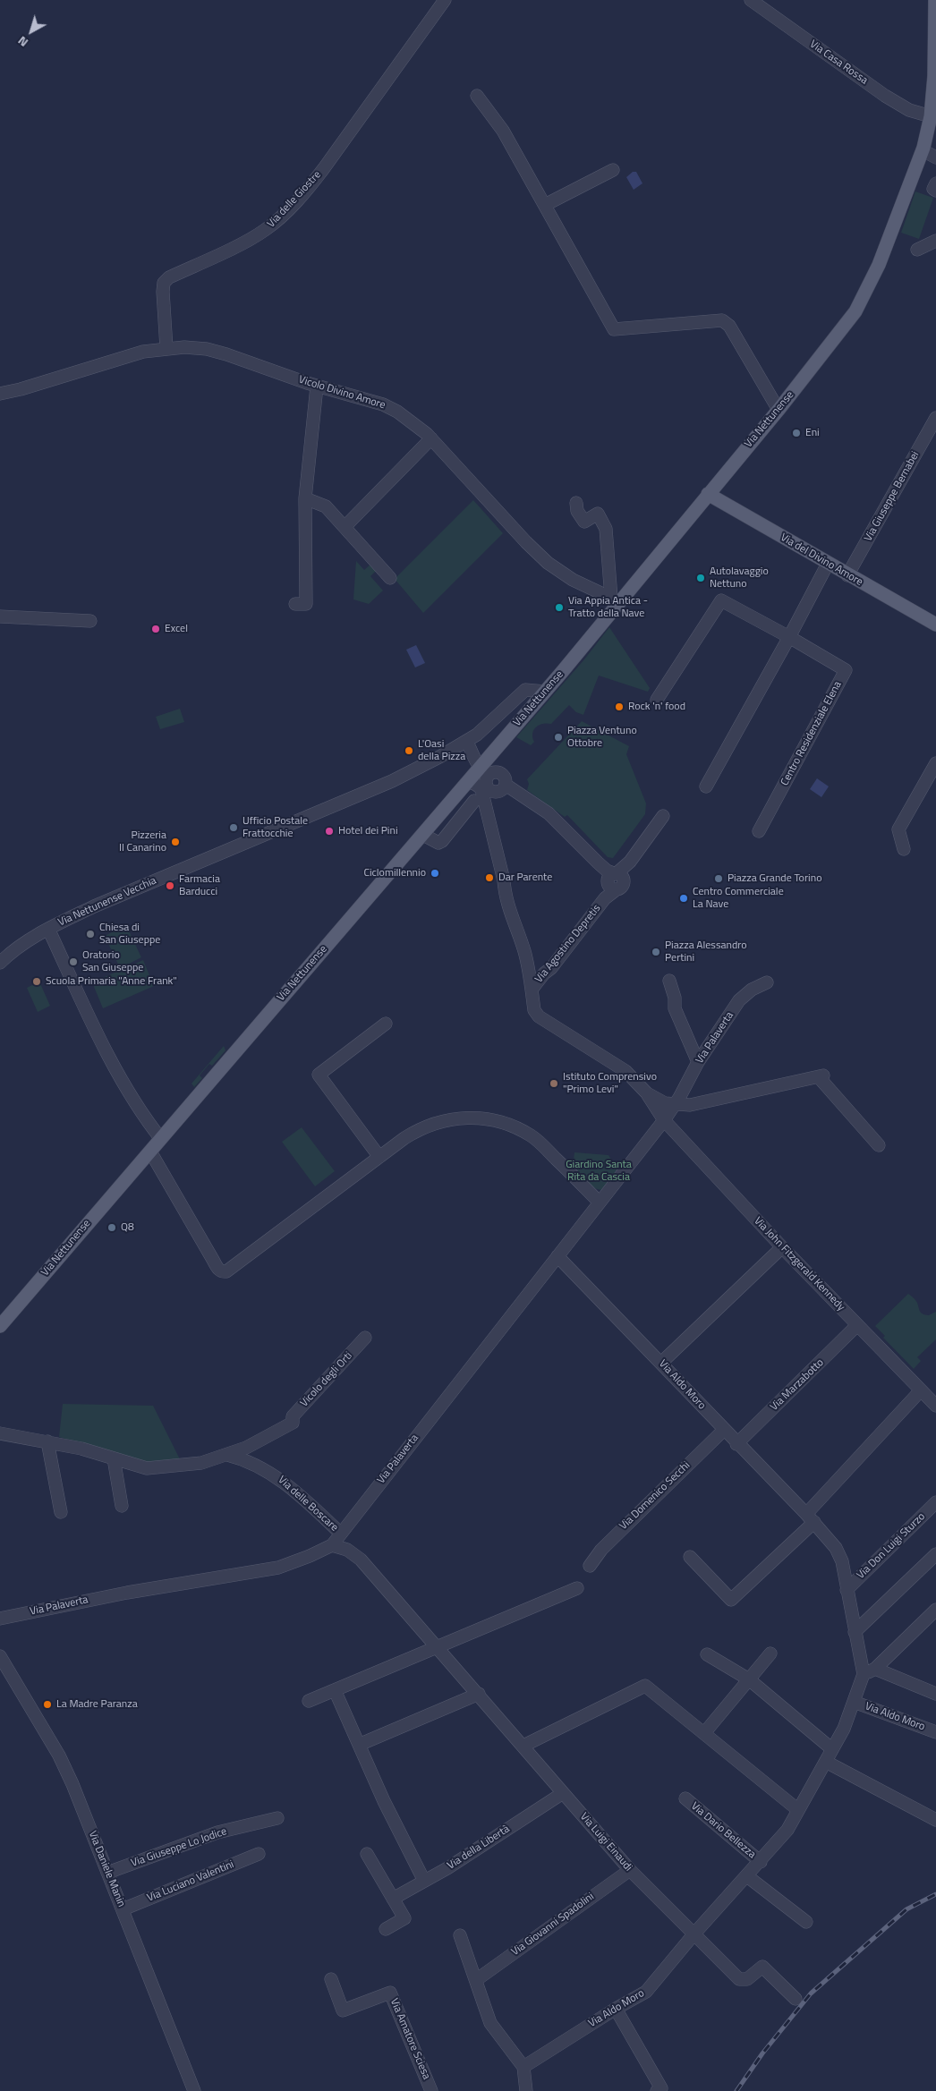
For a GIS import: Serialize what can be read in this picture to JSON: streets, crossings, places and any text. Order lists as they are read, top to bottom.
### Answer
{
  "streets": {
    "main road": ["Via Nettunense", "Via del Divino Amore"],
    "street": [
      "Via Casa Rossa",
      "Via delle Giostre",
      "Vicolo Divino Amore",
      "Via Giuseppe Bernabei",
      "Centro Residenziale Elena",
      "Via Nettunense Vecchia",
      "Via Agostino Depretis",
      "Via Palaverta",
      "Via John Fitzgerald Kennedy",
      "Vicolo degli Orti",
      "Via Aldo Moro",
      "Via Marzabotto",
      "Via Domenico Secchi",
      "Via delle Boscare",
      "Via Don Luigi Sturzo",
      "Via Dario Bellezza",
      "Via Luigi Einaudi",
      "Via Giuseppe Lo Jodice",
      "Via della Libertà",
      "Via Daniele Manin",
      "Via Luciano Valentini",
      "Via Giovanni Spadolini",
      "Via Amatore Sciesa"
    ]
  },
  "crossings": [
    ["Via Casa Rossa", "Via Nettunense"],
    ["Via delle Giostre", "Vicolo Divino Amore"],
    ["Vicolo Divino Amore", "Via Nettunense"],
    ["Via Nettunense", "Via del Divino Amore"],
    ["Via Nettunense", "Via Nettunense Vecchia"],
    ["Via Giuseppe Bernabei", "Via del Divino Amore"],
    ["Via Palaverta", "Via John Fitzgerald Kennedy"],
    ["Via Palaverta", "Via Aldo Moro"],
    ["Via Palaverta", "Via delle Boscare"],
    ["Via Palaverta", "Via Luigi Einaudi"],
    ["Via John Fitzgerald Kennedy", "Via Marzabotto"],
    ["Vicolo degli Orti", "Via delle Boscare"],
    ["Via Aldo Moro", "Via Marzabotto"],
    ["Via Aldo Moro", "Via Domenico Secchi"],
    ["Via Aldo Moro", "Via Don Luigi Sturzo"],
    ["Via Aldo Moro", "Via Dario Bellezza"],
    ["Via Aldo Moro", "Via Luigi Einaudi"],
    ["Via Luigi Einaudi", "Via della Libertà"],
    ["Via Luigi Einaudi", "Via Giovanni Spadolini"],
    ["Via Giuseppe Lo Jodice", "Via Daniele Manin"],
    ["Via Daniele Manin", "Via Luciano Valentini"]
  ],
  "parks": ["Giardino Santa Rita da Cascia"],
  "places": [
    "Eni",
    "Autolavaggio Nettuno",
    "Via Appia Antica - Tratto della Nave",
    "Excel",
    "Rock 'n' food",
    "Piazza Ventuno Ottobre",
    "L'Oasi della Pizza",
    "Ufficio Postale Frattocchie",
    "Hotel dei Pini",
    "Pizzeria Il Canarino",
    "Ciclomillennio",
    "Dar Parente",
    "Piazza Grande Torino",
    "Farmacia Barducci",
    "Centro Commerciale La Nave",
    "Chiesa di San Giuseppe",
    "Piazza Alessandro Pertini",
    "Oratorio San Giuseppe",
    "Scuola Primaria \"Anne Frank\"",
    "Istituto Comprensivo \"Primo Levi\"",
    "Q8",
    "La Madre Paranza"
  ],
  "north": "bottom left"
}
